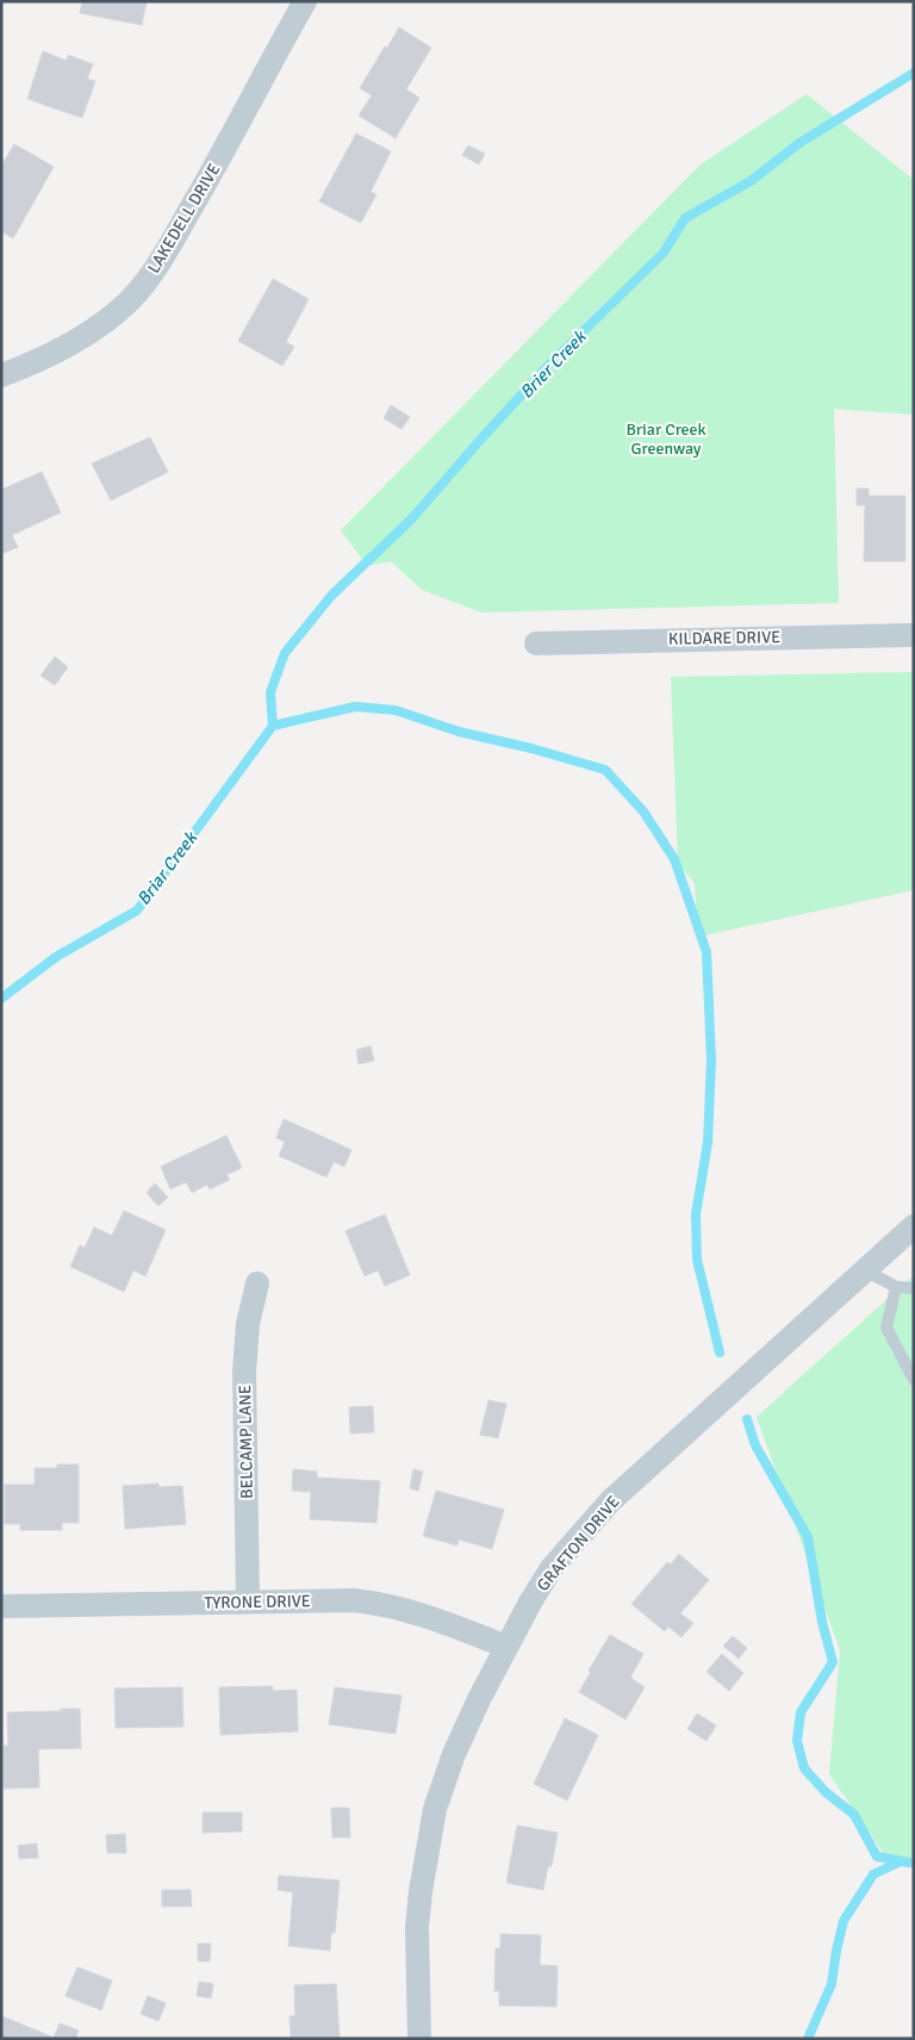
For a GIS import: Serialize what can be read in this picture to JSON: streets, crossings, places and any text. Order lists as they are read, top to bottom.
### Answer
{
  "streets": {
    "street": [
      "LAKEDELL DRIVE",
      "KILDARE DRIVE",
      "BELCAMP LANE",
      "GRAFTON DRIVE",
      "TYRONE DRIVE"
    ]
  },
  "crossings": [
    ["BELCAMP LANE", "TYRONE DRIVE"],
    ["GRAFTON DRIVE", "TYRONE DRIVE"]
  ],
  "water": ["Brier Creek", "Briar Creek"],
  "parks": ["Briar Creek Greenway"]
}
